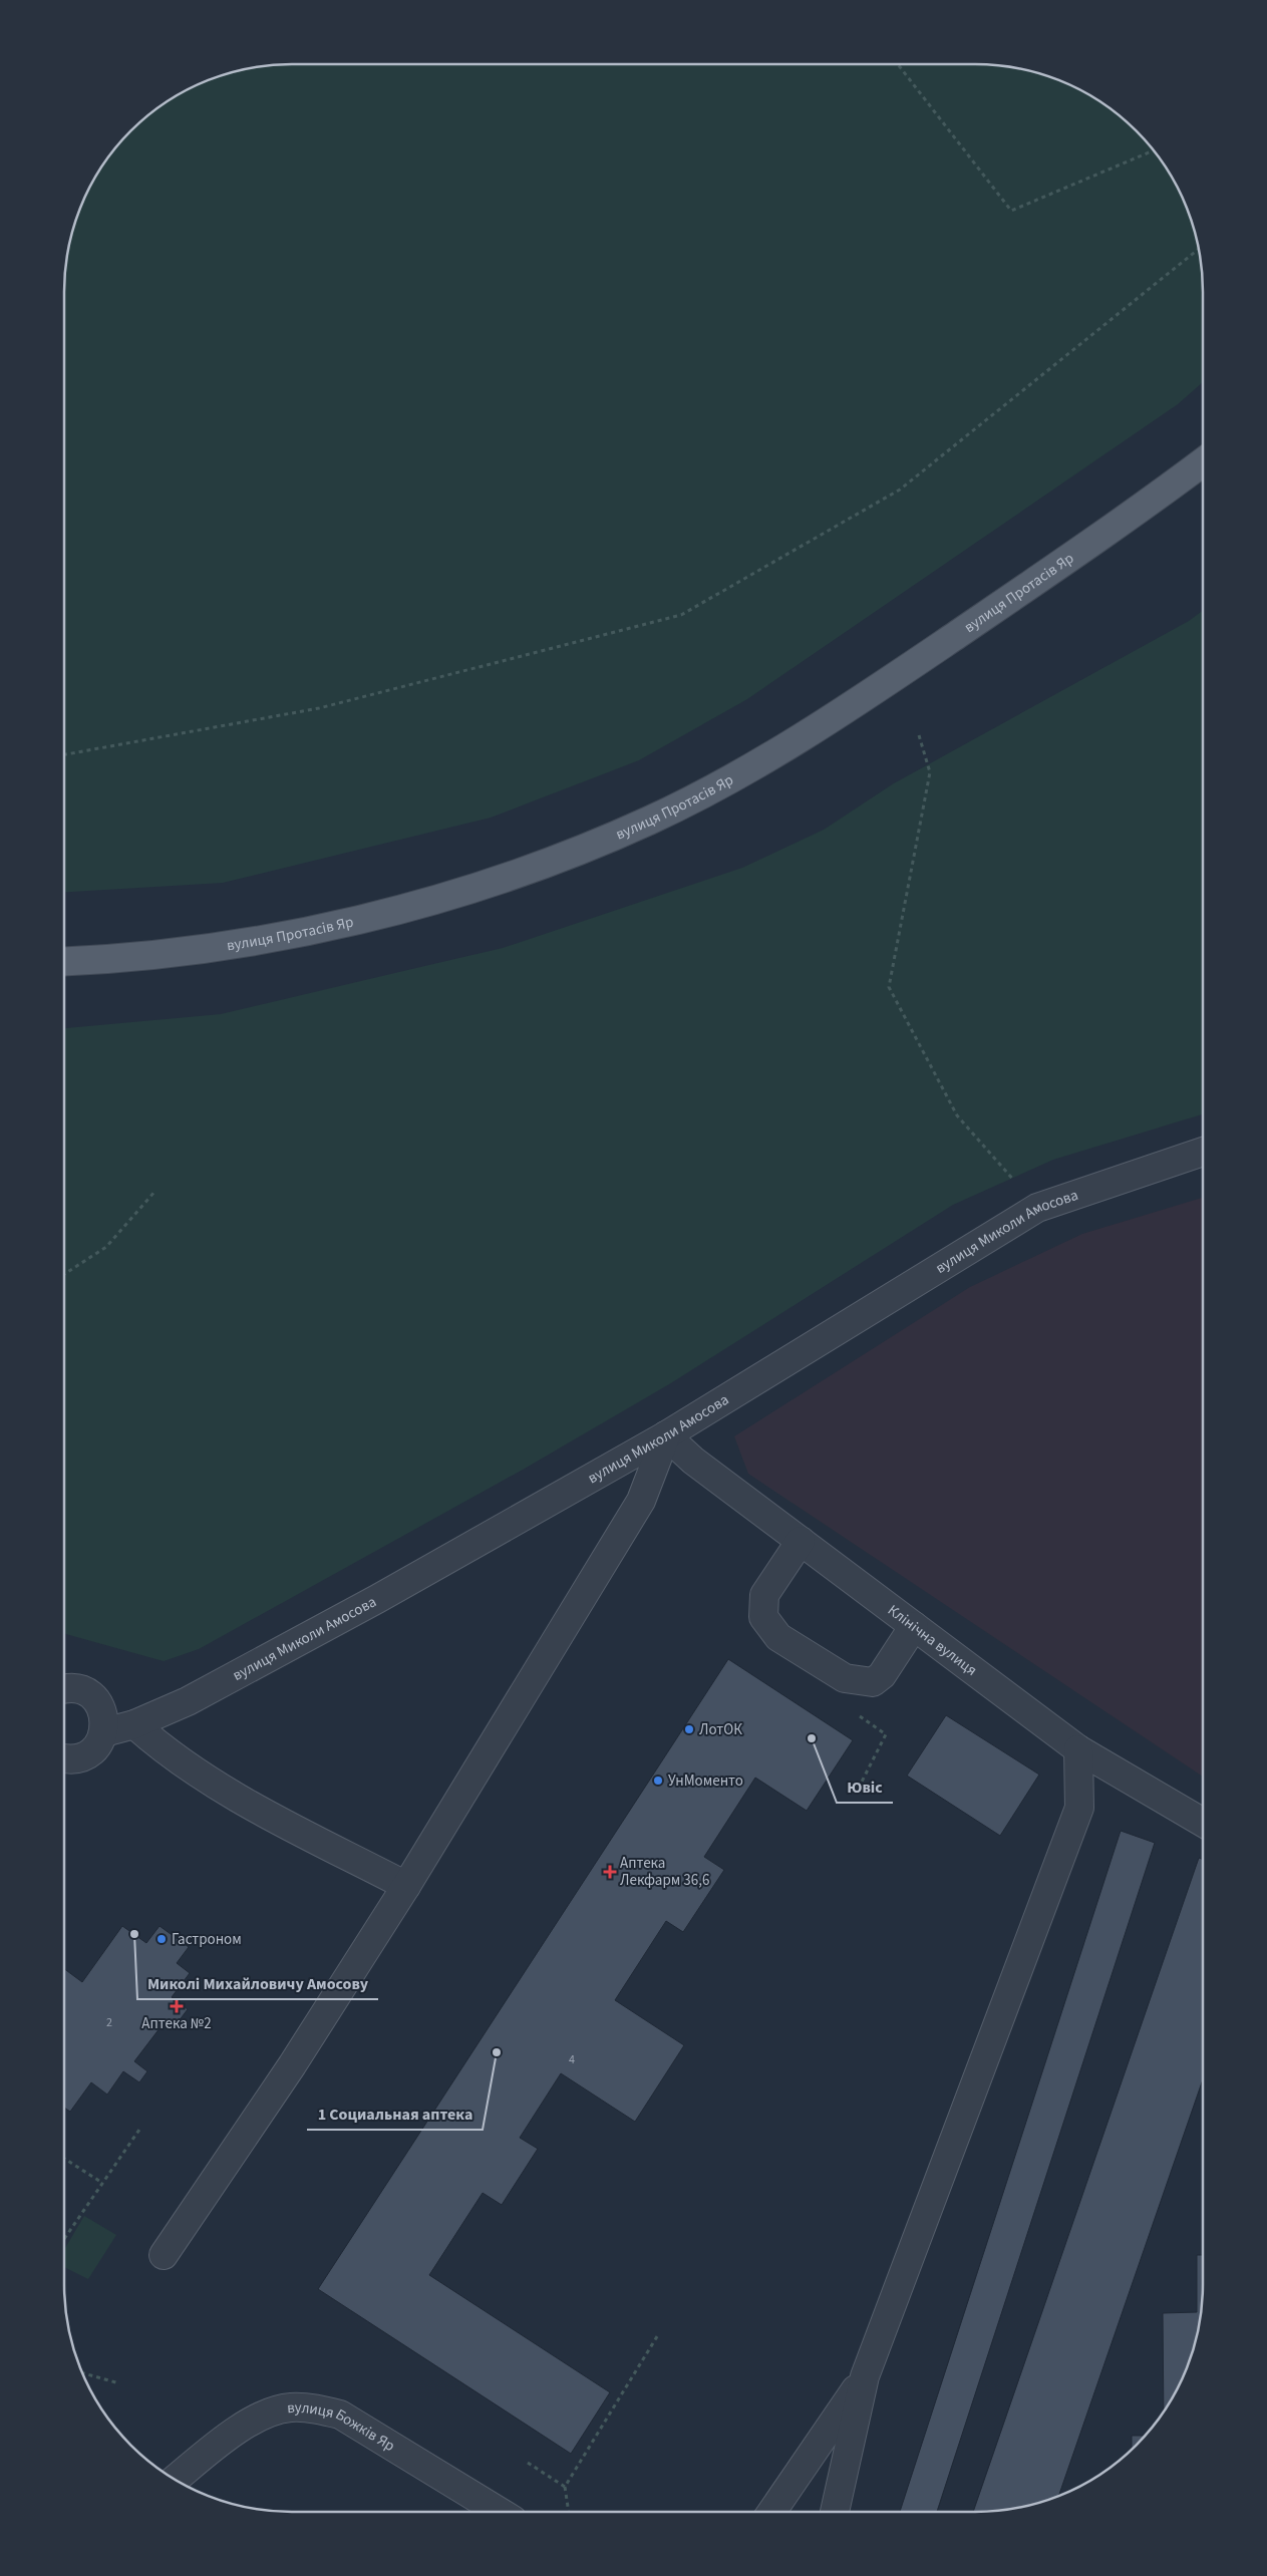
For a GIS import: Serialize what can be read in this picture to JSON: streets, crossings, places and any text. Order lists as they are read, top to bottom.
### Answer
{
  "streets": {
    "main road": ["вулиця Протасів Яр"],
    "street": ["вулиця Миколи Амосова", "Клінічна вулиця", "вулиця Божків Яр"]
  },
  "crossings": [
    ["вулиця Миколи Амосова", "Клінічна вулиця"]
  ],
  "places": {
    "other": [
      "ЛотОК",
      "Ювіс",
      "УнМоменто",
      "Миколі Михайловичу Амосову",
      "Гастроном",
      "1 Социальная аптека"
    ],
    "health": ["Аптека Лекфарм 36,6", "Аптека №2"]
  },
  "house_numbers": ["2", "4"]
}
